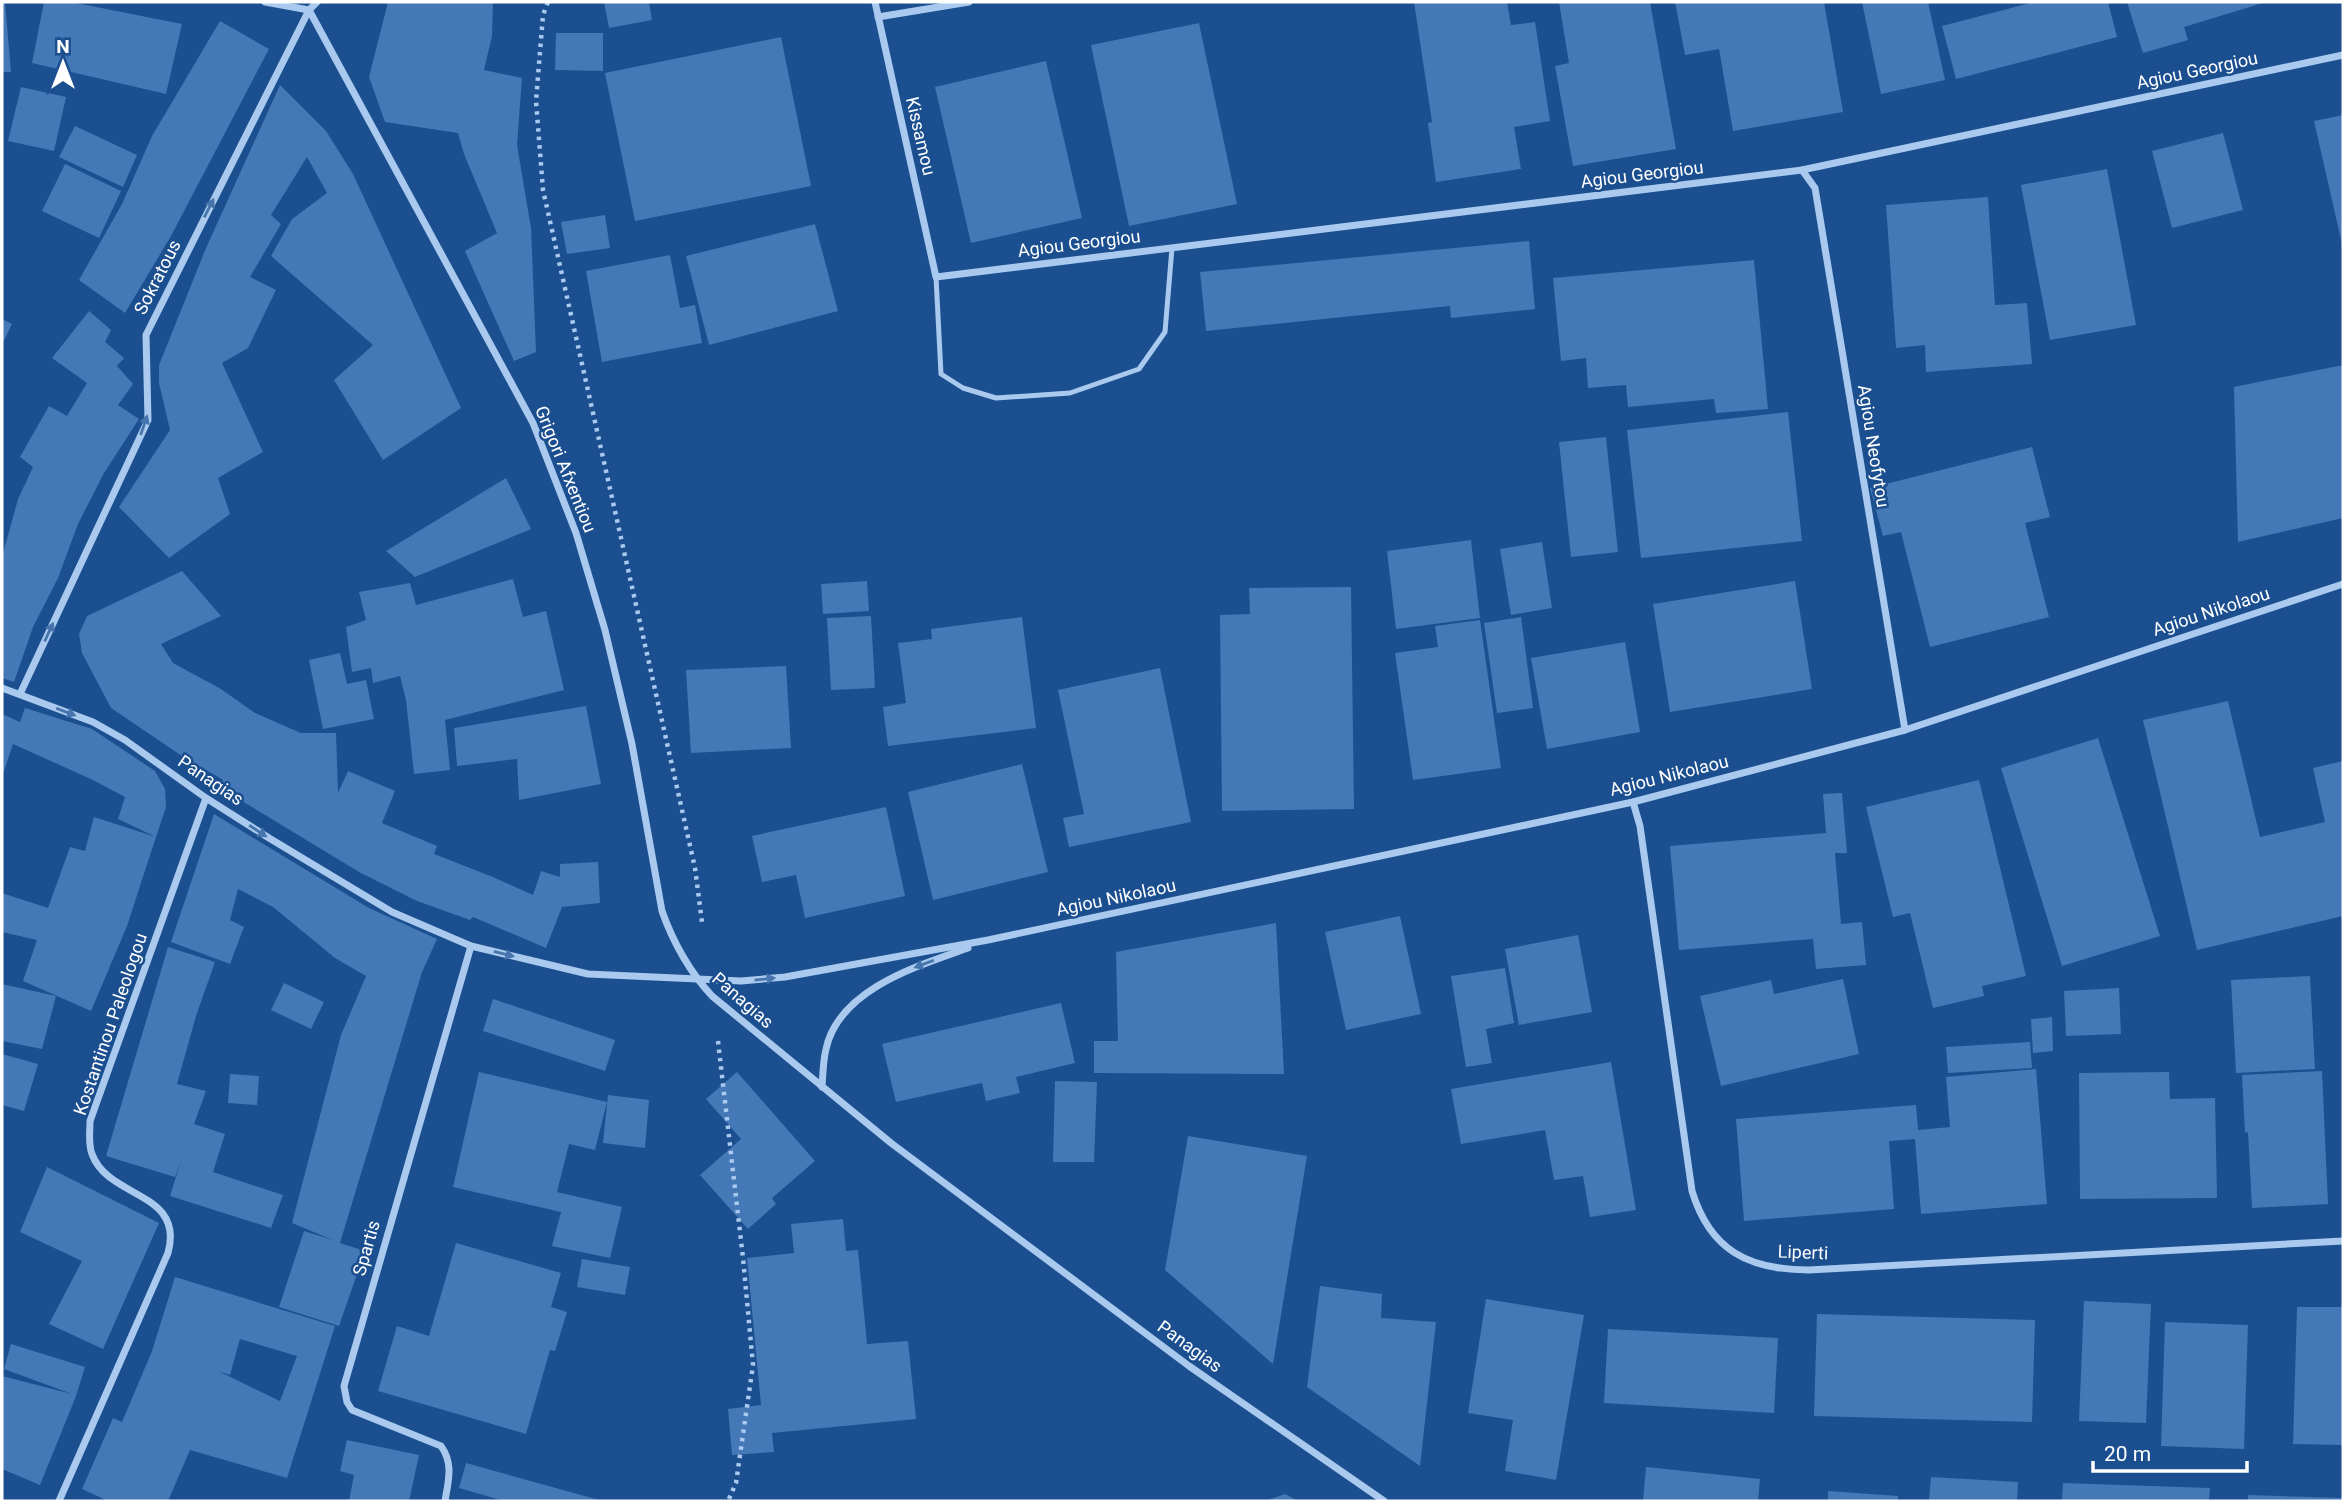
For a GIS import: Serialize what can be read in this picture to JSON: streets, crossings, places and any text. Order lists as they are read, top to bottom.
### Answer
{
  "streets": {
    "street": [
      "Agiou Georgiou",
      "Kissamou",
      "Sokratous",
      "Agiou Neofytou",
      "Grigori Afxentiou",
      "Agiou Nikolaou",
      "Panagias",
      "Kostantinou Paleologou",
      "Spartis",
      "Liperti"
    ]
  },
  "crossings": [
    ["Agiou Georgiou", "Kissamou"],
    ["Agiou Georgiou", "Agiou Neofytou"],
    ["Sokratous", "Grigori Afxentiou"],
    ["Sokratous", "Panagias"],
    ["Agiou Neofytou", "Agiou Nikolaou"],
    ["Grigori Afxentiou", "Agiou Nikolaou"],
    ["Grigori Afxentiou", "Panagias"],
    ["Agiou Nikolaou", "Panagias"],
    ["Agiou Nikolaou", "Liperti"],
    ["Panagias", "Kostantinou Paleologou"],
    ["Panagias", "Spartis"]
  ],
  "one_way": ["Sokratous", "Panagias"],
  "scale_bar": "20 m",
  "north": "top"
}
